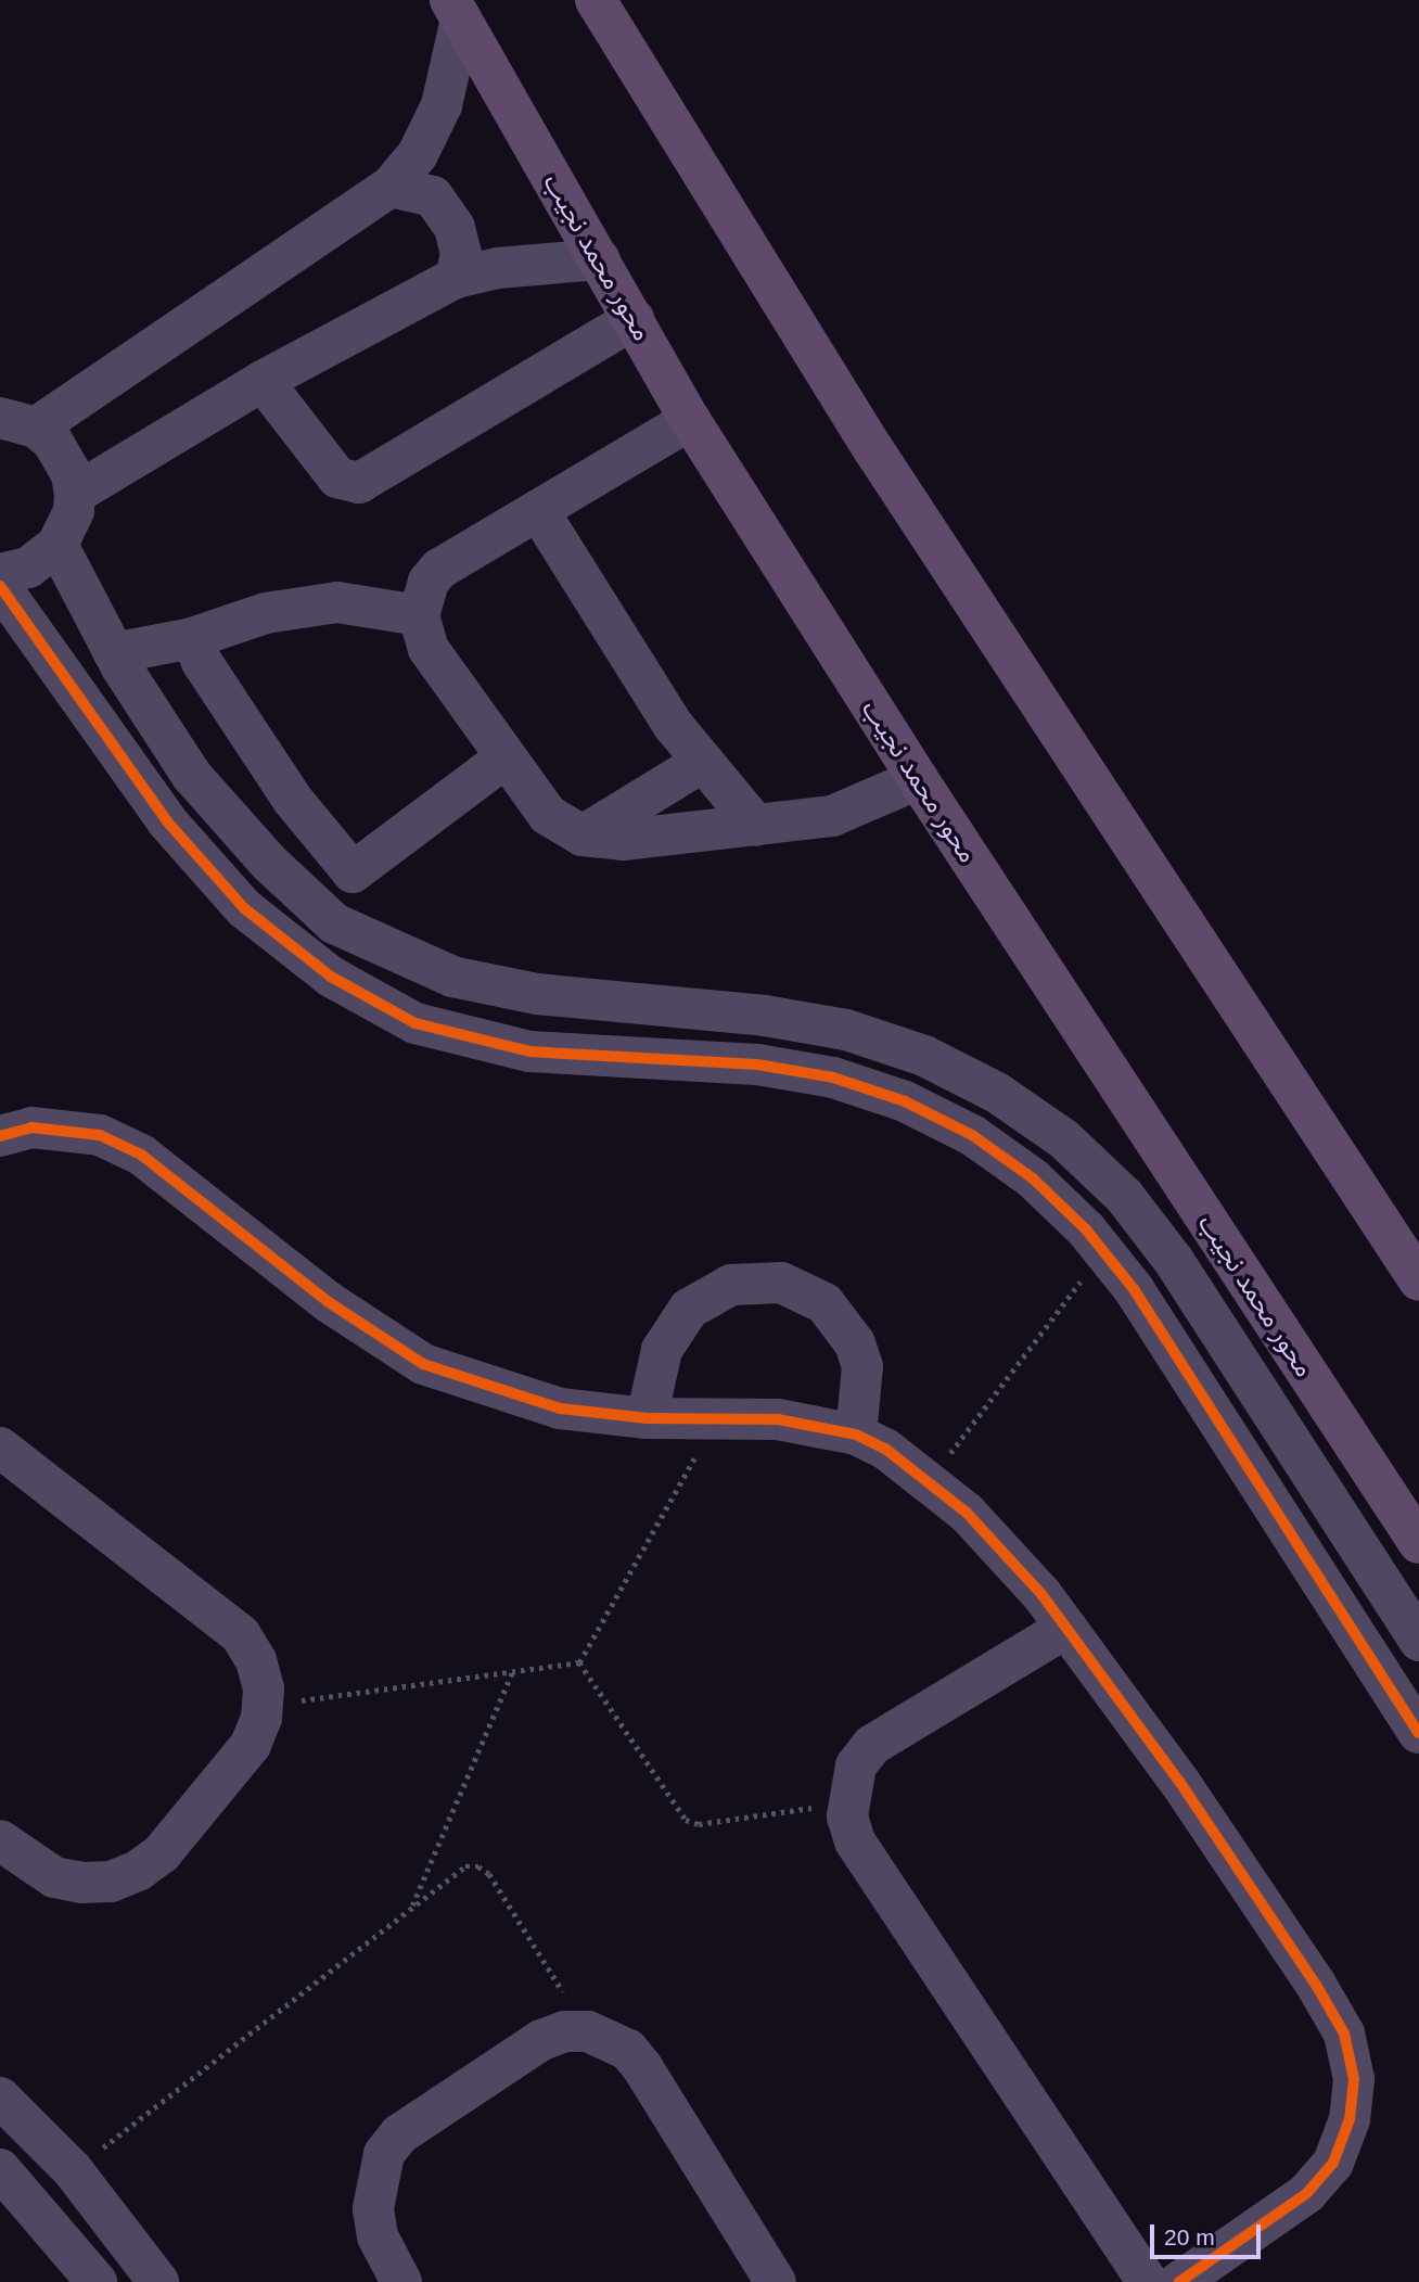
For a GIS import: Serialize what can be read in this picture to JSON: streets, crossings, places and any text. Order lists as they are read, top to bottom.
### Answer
{
  "streets": {
    "main road": ["محور محمد نجيب"]
  },
  "scale_bar": "20 m"
}
